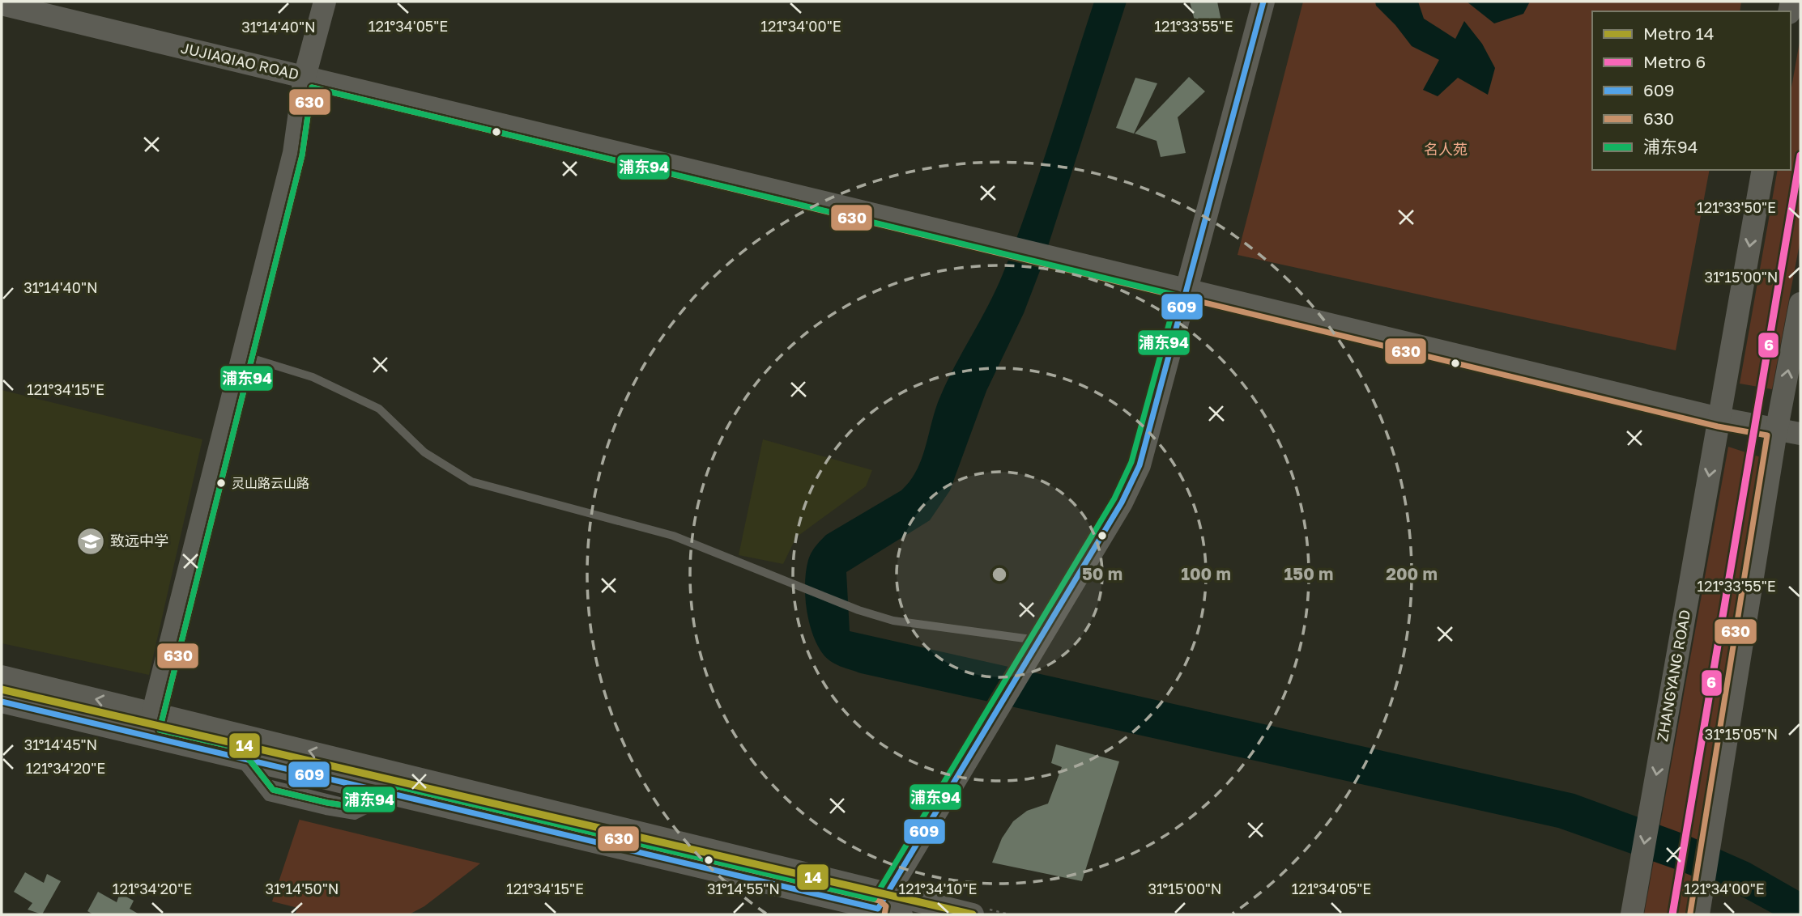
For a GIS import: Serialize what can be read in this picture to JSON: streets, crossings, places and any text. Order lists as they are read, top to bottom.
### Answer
{
  "streets": {
    "street": ["JUJIAQIAO ROAD", "ZHANGYANG ROAD"]
  },
  "crossings": [
    ["JUJIAQIAO ROAD", "ZHANGYANG ROAD"]
  ],
  "parks": ["名人苑"],
  "places": {
    "other": ["灵山路云山路"],
    "school or university": ["致远中学"]
  },
  "lines": [
    "transit line 609",
    "transit line 630",
    "transit line 浦东94",
    "metro line 6",
    "metro line 14"
  ],
  "legend": [
    "Metro 14",
    "Metro 6",
    "609",
    "630",
    "浦东94"
  ],
  "coordinates": [
    "121°34'00\"E",
    "121°33'55\"E",
    "121°34'05\"E",
    "31°14'40\"N",
    "121°33'50\"E",
    "31°15'00\"N",
    "121°34'15\"E",
    "31°15'05\"N",
    "31°14'45\"N",
    "121°34'20\"E",
    "31°14'50\"N",
    "31°14'55\"N",
    "121°34'10\"E"
  ],
  "rings": [
    "50 m",
    "100 m",
    "150 m",
    "200 m"
  ]
}
